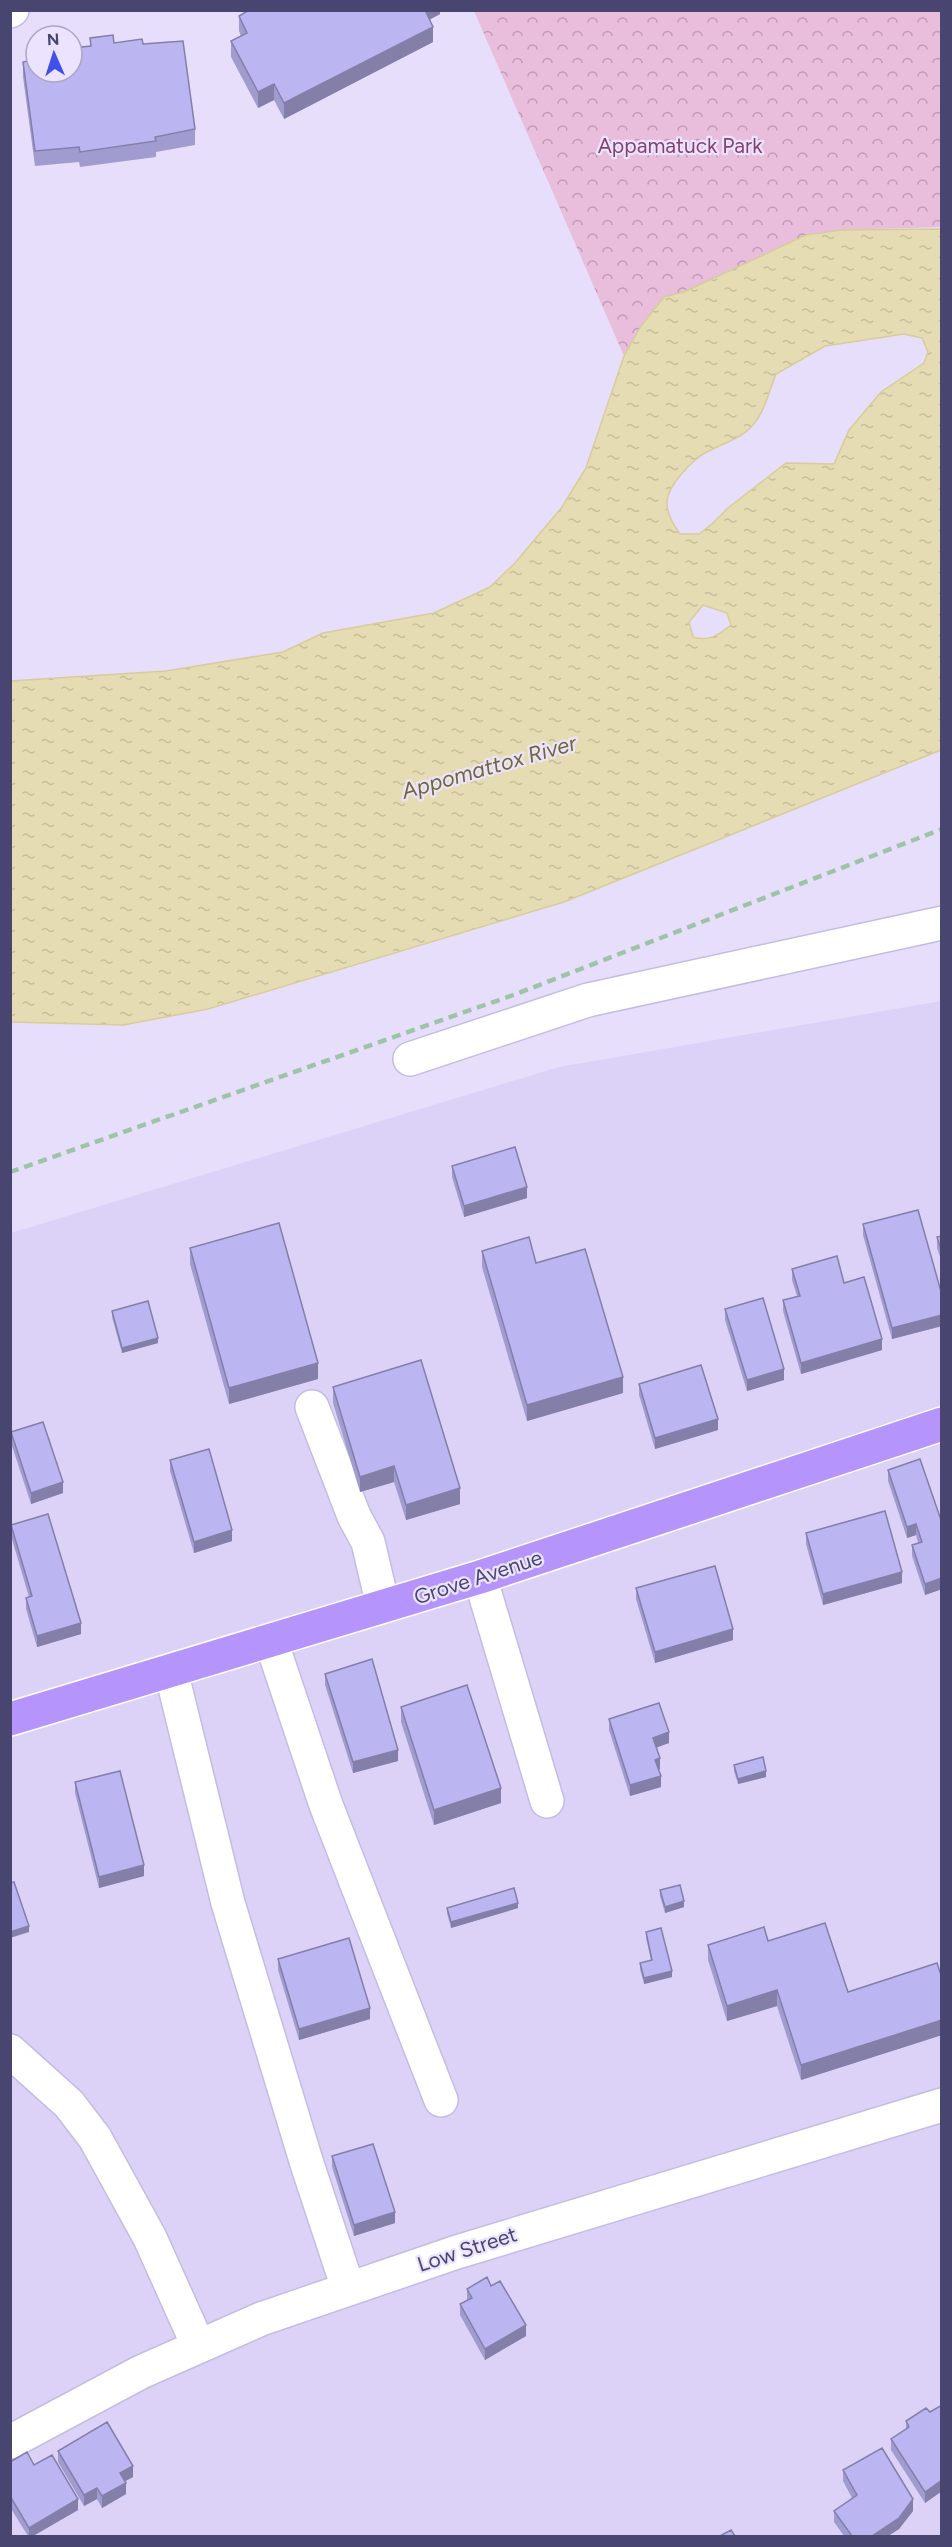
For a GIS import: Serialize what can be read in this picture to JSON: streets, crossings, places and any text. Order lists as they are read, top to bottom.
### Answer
{
  "streets": {
    "main road": ["Grove Avenue"],
    "street": ["Low Street"]
  },
  "water": ["Appomattox River"],
  "parks": ["Appamatuck Park"],
  "north": "top"
}
